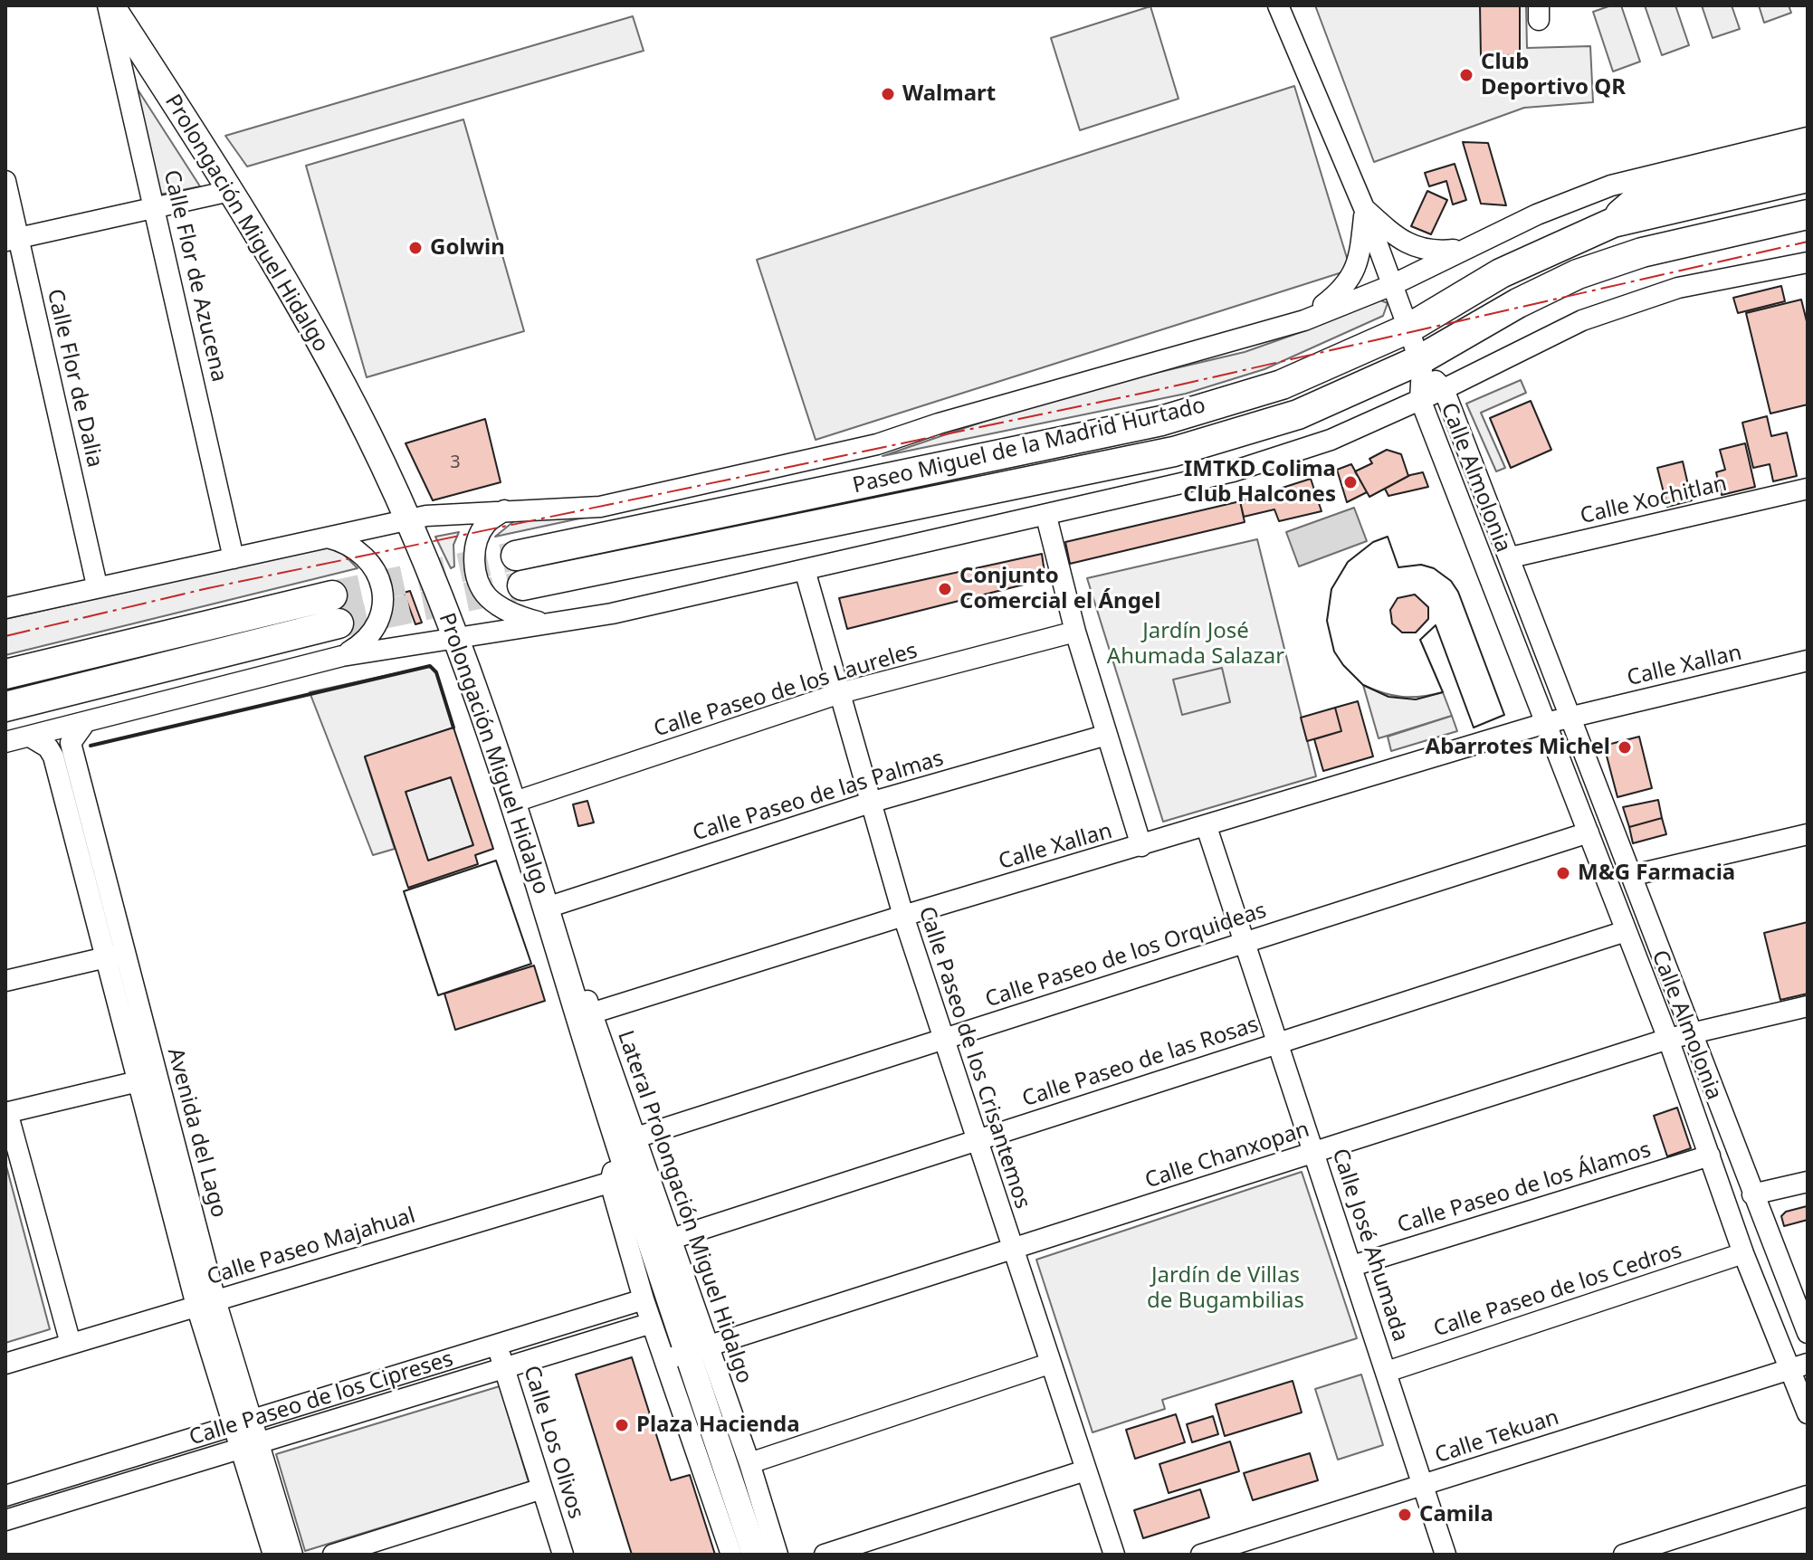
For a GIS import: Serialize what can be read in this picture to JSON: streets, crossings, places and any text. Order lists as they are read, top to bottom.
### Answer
{
  "streets": {
    "highway": ["Paseo Miguel de la Madrid Hurtado"],
    "main road": ["Prolongación Miguel Hidalgo"],
    "street": [
      "Calle Flor de Azucena",
      "Calle Flor de Dalia",
      "Calle Almolonia",
      "Calle Xochitlan",
      "Calle Xallan",
      "Calle Paseo de los Laureles",
      "Calle Paseo de las Palmas",
      "Calle Paseo de los Orquideas",
      "Calle Paseo de los Crisantemos",
      "Calle Paseo de las Rosas",
      "Avenida del Lago",
      "Calle Chanxopan",
      "Calle Paseo de los Álamos",
      "Lateral Prolongación Miguel Hidalgo",
      "Calle José Ahumada",
      "Calle Paseo Majahual",
      "Calle Paseo de los Cedros",
      "Calle Paseo de los Cipreses",
      "Calle Tekuan",
      "Calle Los Olivos"
    ]
  },
  "crossings": [
    ["Prolongación Miguel Hidalgo", "Calle Flor de Azucena"],
    ["Prolongación Miguel Hidalgo", "Calle Xallan"],
    ["Prolongación Miguel Hidalgo", "Calle Paseo de los Laureles"],
    ["Prolongación Miguel Hidalgo", "Calle Paseo de las Palmas"],
    ["Prolongación Miguel Hidalgo", "Calle Paseo de los Orquideas"],
    ["Prolongación Miguel Hidalgo", "Calle Chanxopan"],
    ["Prolongación Miguel Hidalgo", "Lateral Prolongación Miguel Hidalgo"],
    ["Prolongación Miguel Hidalgo", "Calle Paseo Majahual"],
    ["Paseo Miguel de la Madrid Hurtado", "Calle Almolonia"],
    ["Calle Almolonia", "Calle Xochitlan"],
    ["Calle Almolonia", "Calle Xallan"],
    ["Calle Almolonia", "Calle Paseo de los Orquideas"],
    ["Calle Almolonia", "Calle Paseo de las Rosas"],
    ["Calle Almolonia", "Calle Chanxopan"],
    ["Calle Almolonia", "Calle Paseo de los Álamos"],
    ["Calle Almolonia", "Calle Paseo de los Cedros"],
    ["Calle Almolonia", "Calle Tekuan"],
    ["Calle Xallan", "Calle Paseo de los Crisantemos"],
    ["Calle Xallan", "Calle José Ahumada"],
    ["Calle Paseo de los Laureles", "Calle Paseo de los Crisantemos"],
    ["Calle Paseo de las Palmas", "Calle Paseo de los Crisantemos"],
    ["Calle Paseo de los Orquideas", "Calle Paseo de los Crisantemos"],
    ["Calle Paseo de los Orquideas", "Lateral Prolongación Miguel Hidalgo"],
    ["Calle Paseo de los Orquideas", "Calle José Ahumada"],
    ["Calle Paseo de los Crisantemos", "Calle Paseo de las Rosas"],
    ["Calle Paseo de los Crisantemos", "Calle Chanxopan"],
    ["Calle Paseo de las Rosas", "Lateral Prolongación Miguel Hidalgo"],
    ["Calle Paseo de las Rosas", "Calle José Ahumada"],
    ["Avenida del Lago", "Calle Paseo Majahual"],
    ["Avenida del Lago", "Calle Paseo de los Cipreses"],
    ["Calle Chanxopan", "Lateral Prolongación Miguel Hidalgo"],
    ["Calle Chanxopan", "Calle José Ahumada"],
    ["Calle Paseo de los Álamos", "Calle José Ahumada"],
    ["Lateral Prolongación Miguel Hidalgo", "Calle Paseo Majahual"],
    ["Lateral Prolongación Miguel Hidalgo", "Calle Paseo de los Cipreses"],
    ["Calle José Ahumada", "Calle Paseo de los Cedros"],
    ["Calle José Ahumada", "Calle Tekuan"],
    ["Calle Paseo de los Cipreses", "Calle Los Olivos"]
  ],
  "parks": ["Jardín José Ahumada Salazar", "Jardín de Villas de Bugambilias"],
  "places": [
    "Club Deportivo QR",
    "Walmart",
    "Golwin",
    "IMTKD Colima Club Halcones",
    "Conjunto Comercial el Ángel",
    "Abarrotes Michel",
    "M&G Farmacia",
    "Plaza Hacienda",
    "Camila"
  ],
  "house_numbers": ["3"]
}
